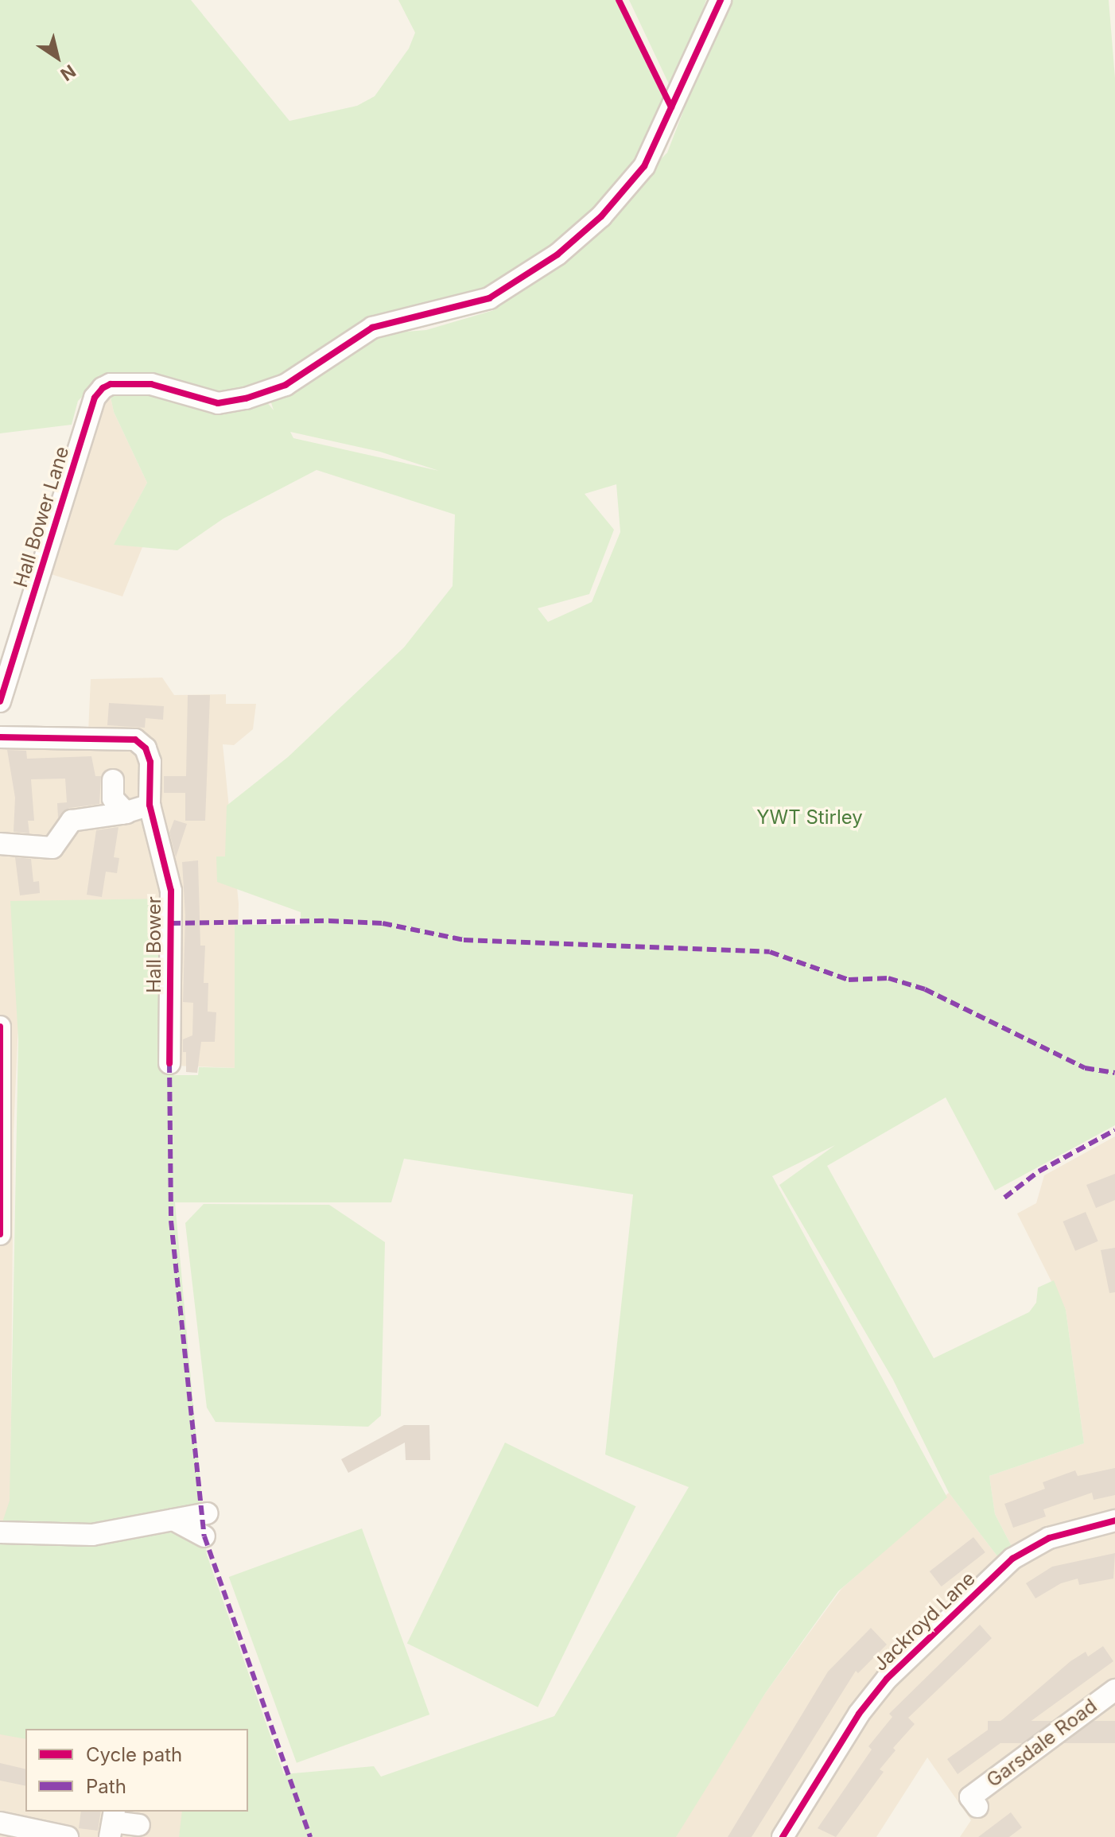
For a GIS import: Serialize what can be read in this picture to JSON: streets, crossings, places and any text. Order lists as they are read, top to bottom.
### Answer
{
  "streets": {
    "street": [
      "Hall Bower Lane",
      "Hall Bower",
      "Jackroyd Lane",
      "Garsdale Road"
    ]
  },
  "parks": ["YWT Stirley"],
  "legend": ["Cycle path", "Path"],
  "north": "bottom right"
}
